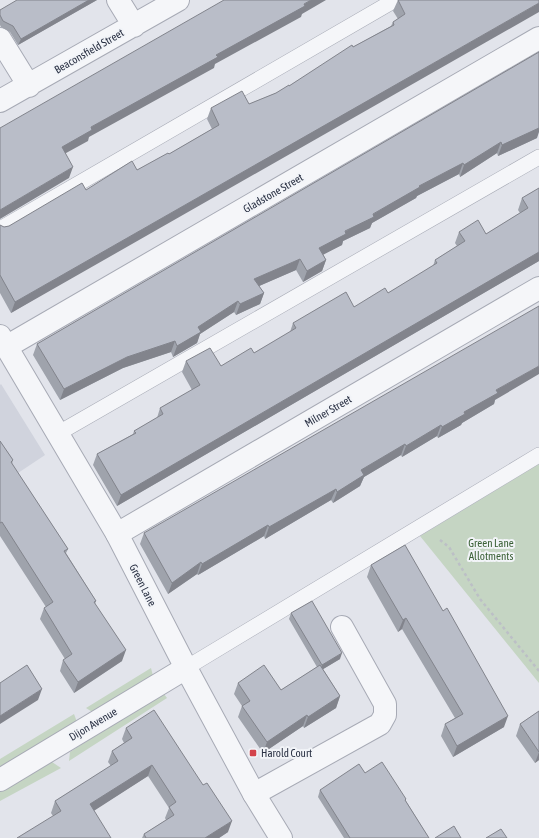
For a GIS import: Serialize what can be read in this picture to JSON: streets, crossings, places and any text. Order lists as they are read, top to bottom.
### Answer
{
  "streets": {
    "street": [
      "Beaconsfield Street",
      "Gladstone Street",
      "Milner Street",
      "Green Lane",
      "Dijon Avenue"
    ]
  },
  "crossings": [
    ["Gladstone Street", "Green Lane"],
    ["Milner Street", "Green Lane"],
    ["Green Lane", "Dijon Avenue"]
  ],
  "parks": ["Green Lane Allotments"],
  "places": {
    "transit": ["Harold Court"]
  }
}
